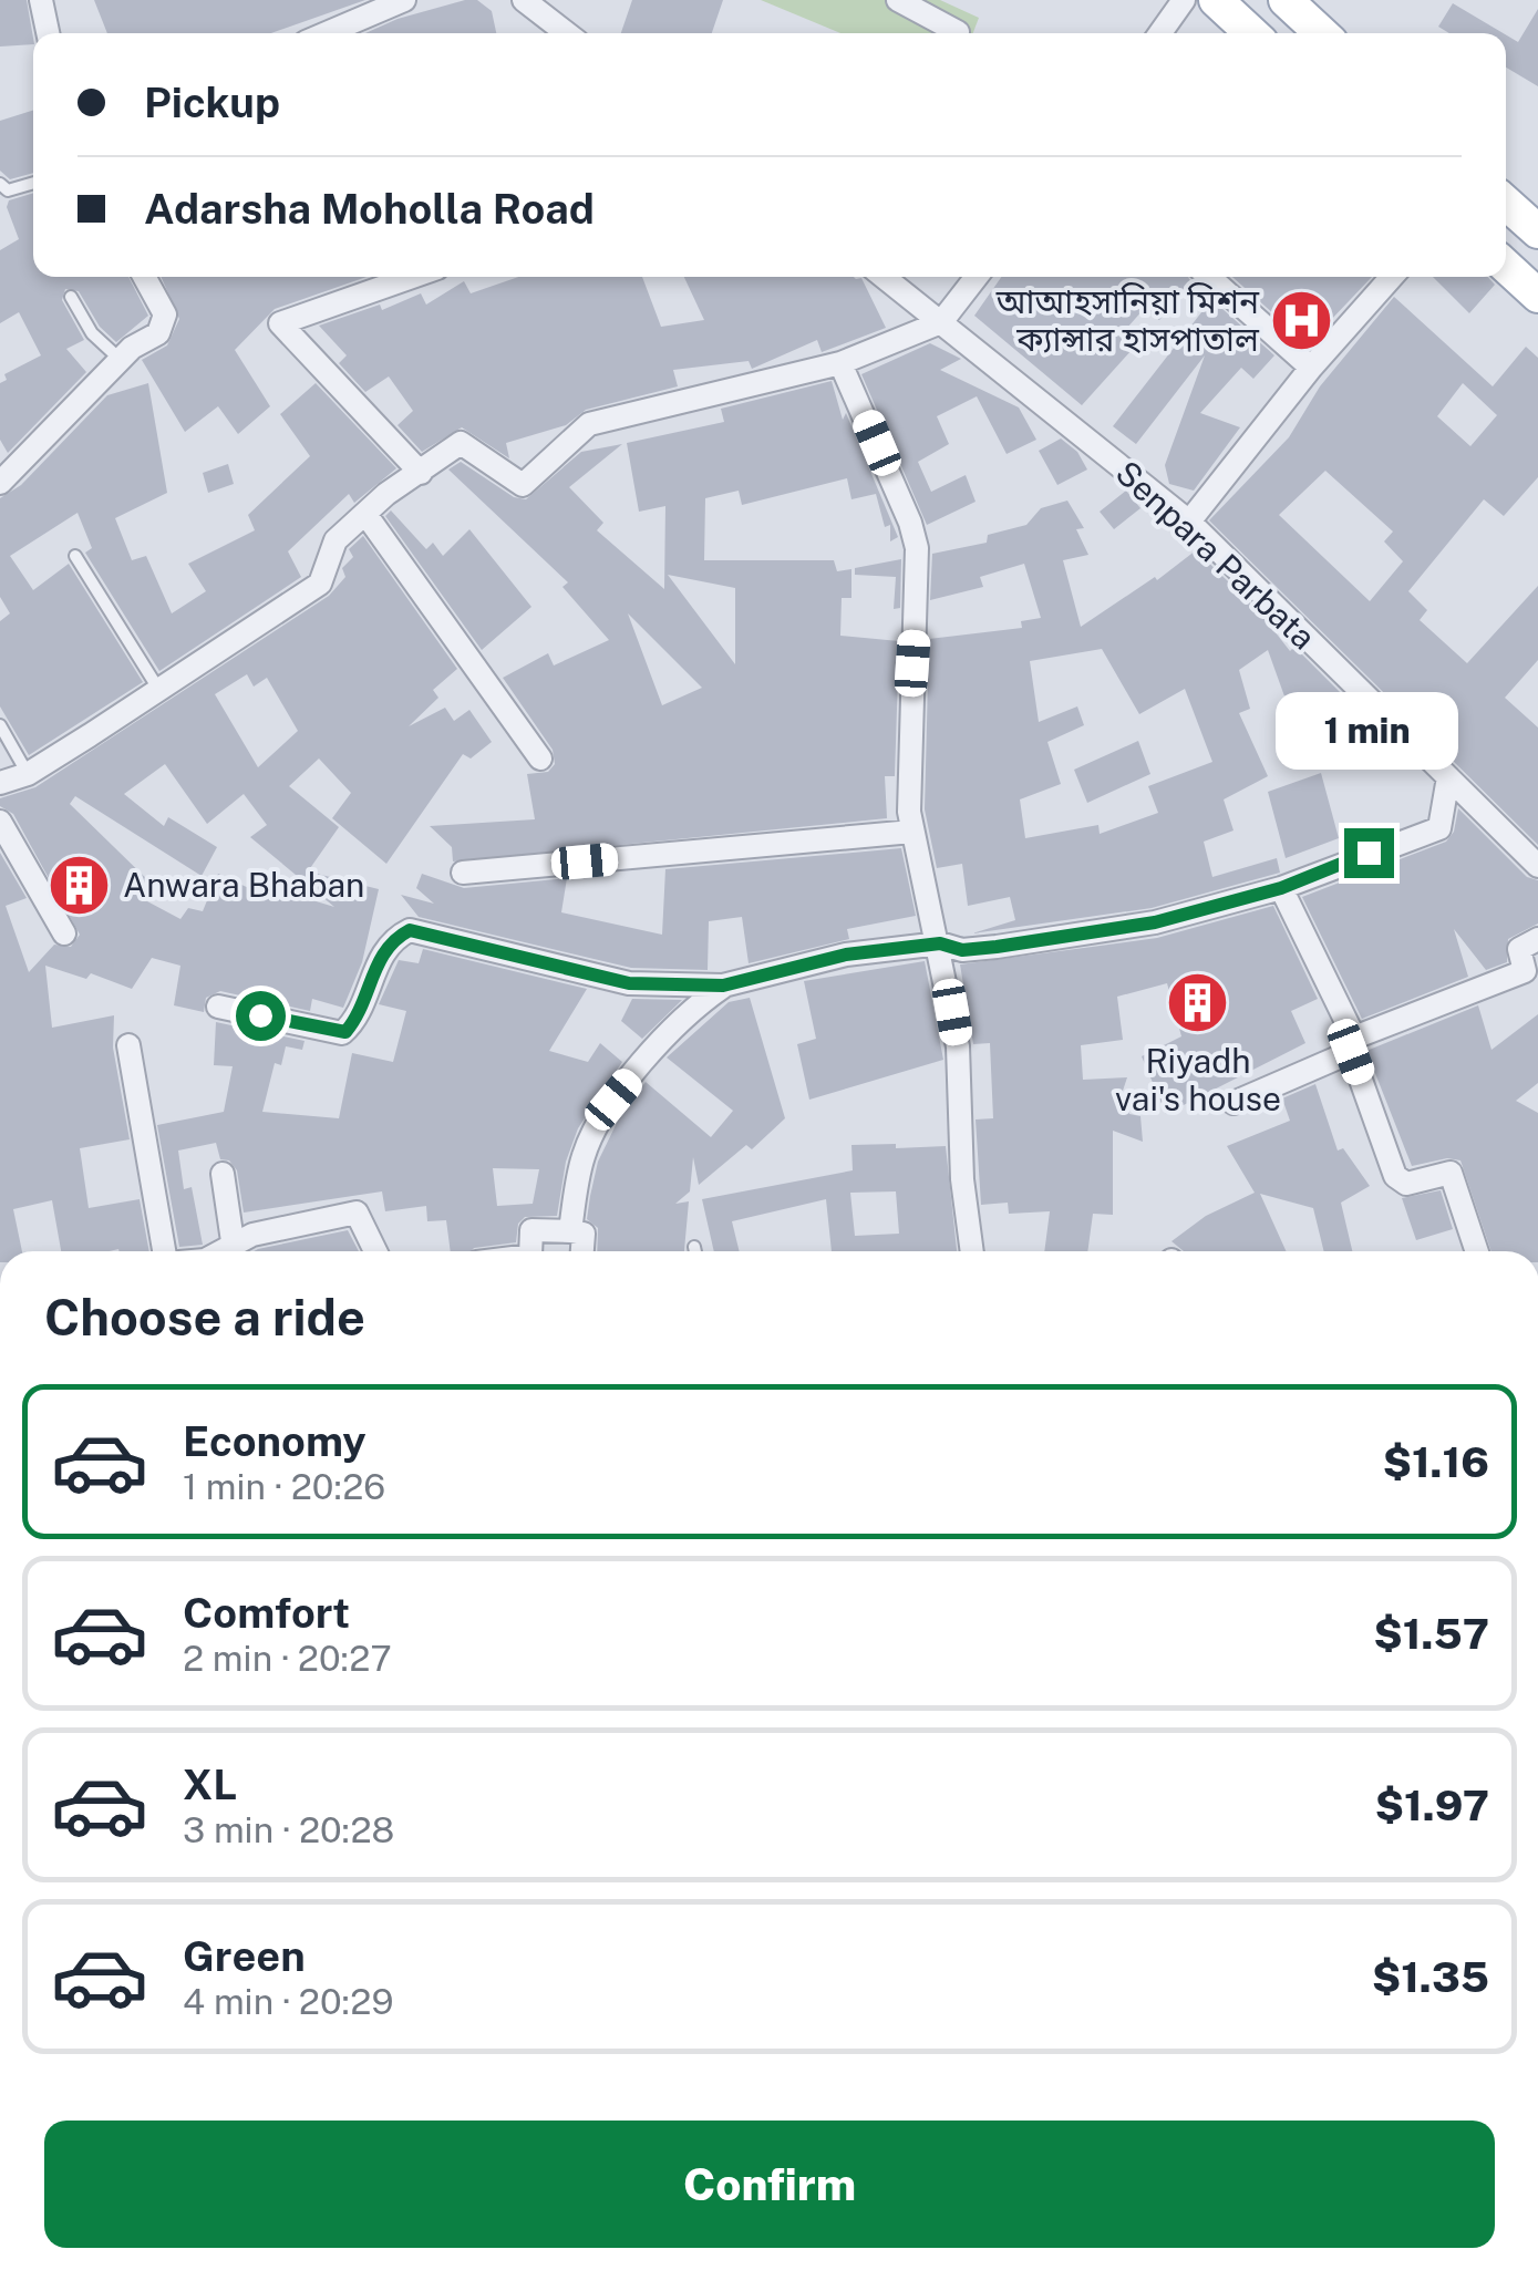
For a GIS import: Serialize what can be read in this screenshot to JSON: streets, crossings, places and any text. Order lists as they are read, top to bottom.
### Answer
{
  "streets": {
    "street": ["Senpara Parbata"]
  },
  "places": {
    "hospital": ["আআহসানিয়া মিশন ক্যান্সার হাসপাতাল"],
    "building": ["Anwara Bhaban", "Riyadh vai's house"]
  },
  "page": {
    "banner": ["Pickup", "Adarsha Moholla Road"],
    "bubble": "1 min",
    "heading": "Choose a ride",
    "list": [
      {
        "name": "Economy",
        "note": "1 min · 20:26",
        "value": "$1.16"
      },
      {
        "name": "Comfort",
        "note": "2 min · 20:27",
        "value": "$1.57"
      },
      {
        "name": "XL",
        "note": "3 min · 20:28",
        "value": "$1.97"
      },
      {
        "name": "Green",
        "note": "4 min · 20:29",
        "value": "$1.35"
      }
    ],
    "buttons": "Confirm"
  }
}
